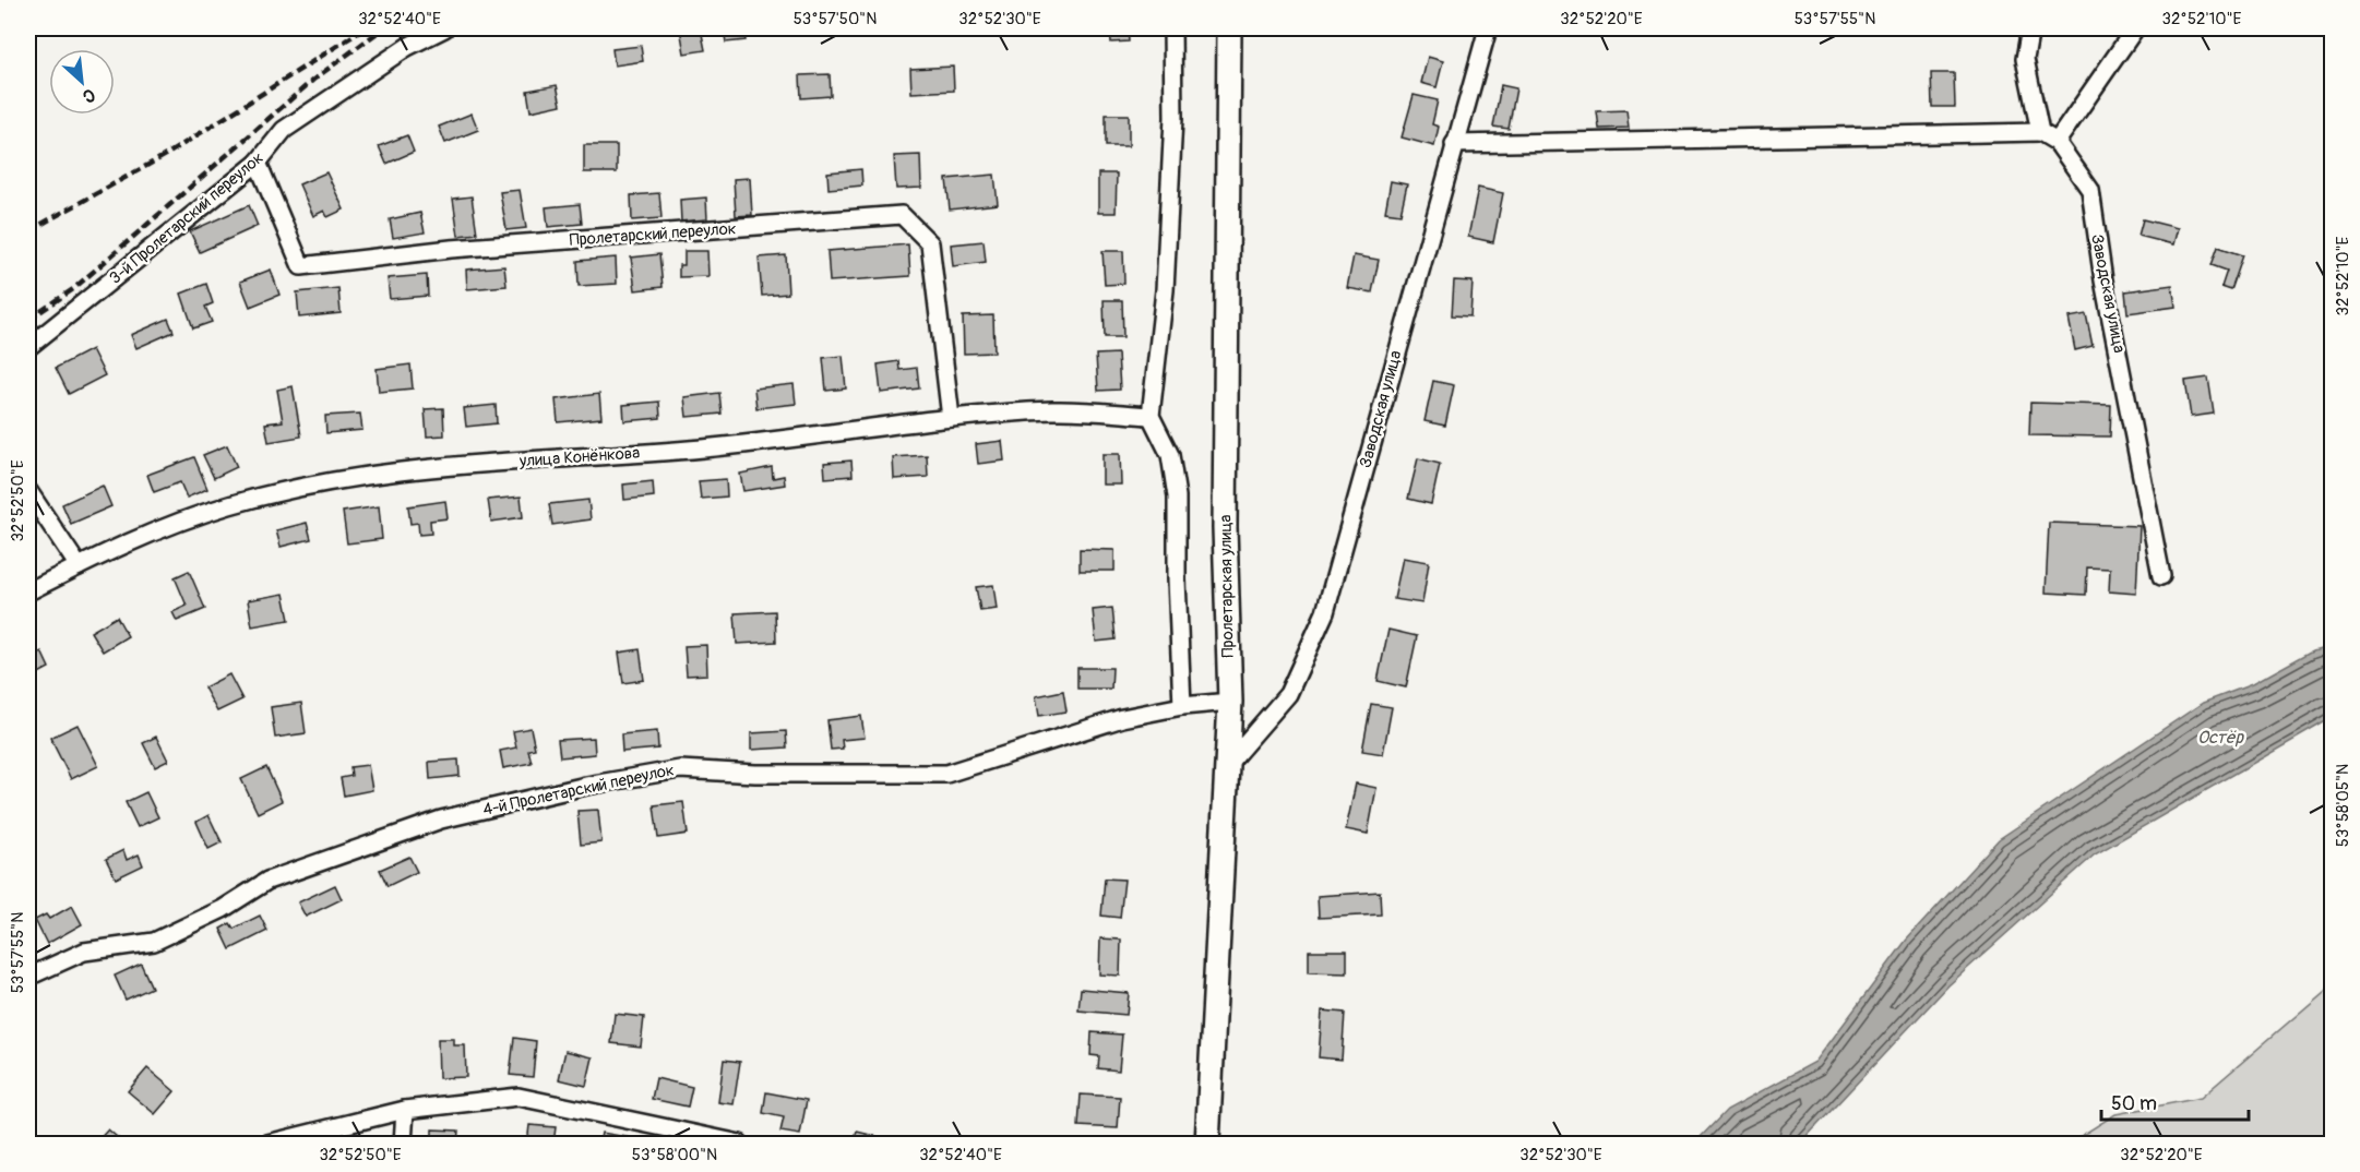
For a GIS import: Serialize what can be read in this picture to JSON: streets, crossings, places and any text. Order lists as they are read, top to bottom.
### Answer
{
  "streets": {
    "main road": ["Пролетарская улица"],
    "street": [
      "3-й Пролетарский переулок",
      "Пролетарский переулок",
      "Заводская улица",
      "улица Конёнкова",
      "4-й Пролетарский переулок"
    ]
  },
  "crossings": [
    ["3-й Пролетарский переулок", "Пролетарский переулок"],
    ["Пролетарский переулок", "улица Конёнкова"],
    ["Заводская улица", "Пролетарская улица"],
    ["Пролетарская улица", "4-й Пролетарский переулок"]
  ],
  "water": ["Остёр"],
  "scale_bar": "50 m",
  "north": "bottom right",
  "coordinates": [
    "32°52'40\"E",
    "53°57'50\"N",
    "32°52'30\"E",
    "32°52'20\"E",
    "53°57'55\"N",
    "32°52'10\"E",
    "32°52'50\"E",
    "53°58'05\"N",
    "53°58'00\"N"
  ]
}
